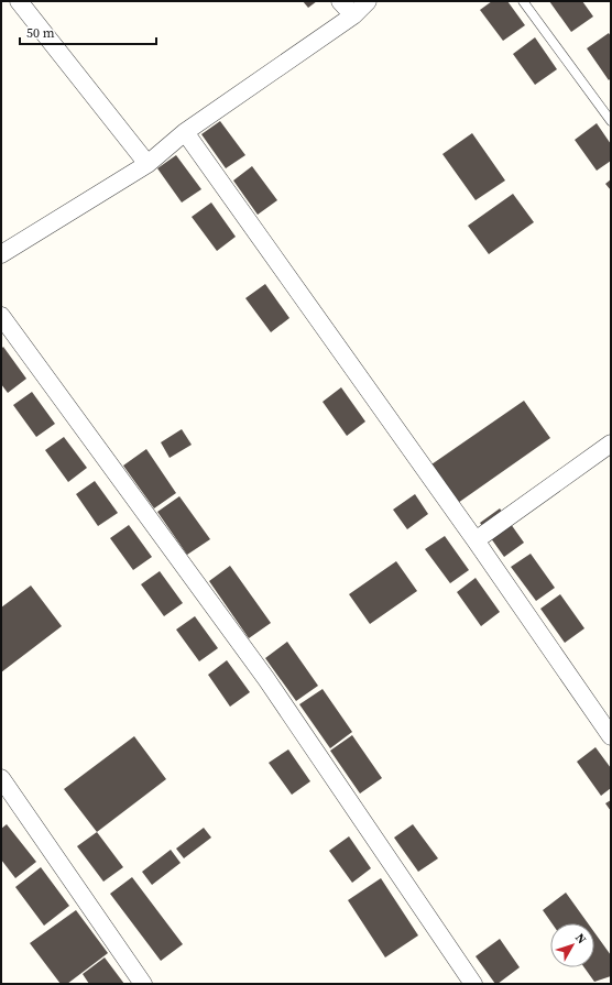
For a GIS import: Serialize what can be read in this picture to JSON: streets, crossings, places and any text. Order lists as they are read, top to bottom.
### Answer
{
  "scale_bar": "50 m",
  "north": "top right"
}
